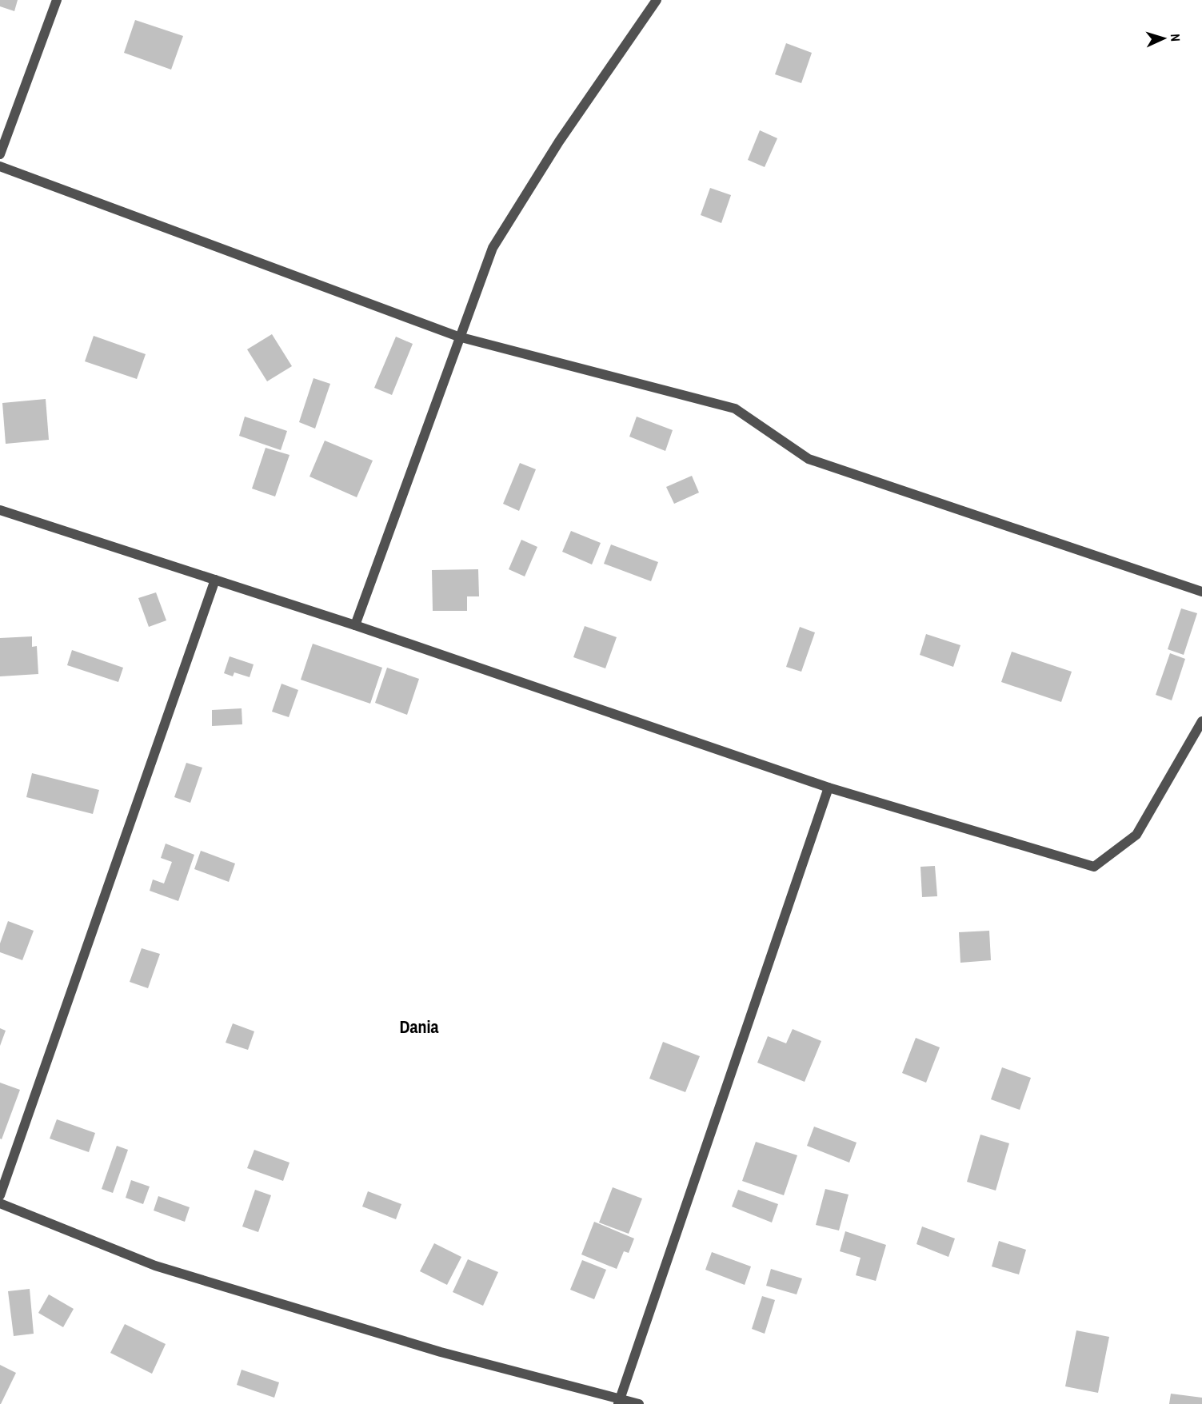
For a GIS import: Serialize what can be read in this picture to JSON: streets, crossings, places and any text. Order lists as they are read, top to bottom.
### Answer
{
  "districts": ["Dania"],
  "north": "right"
}
